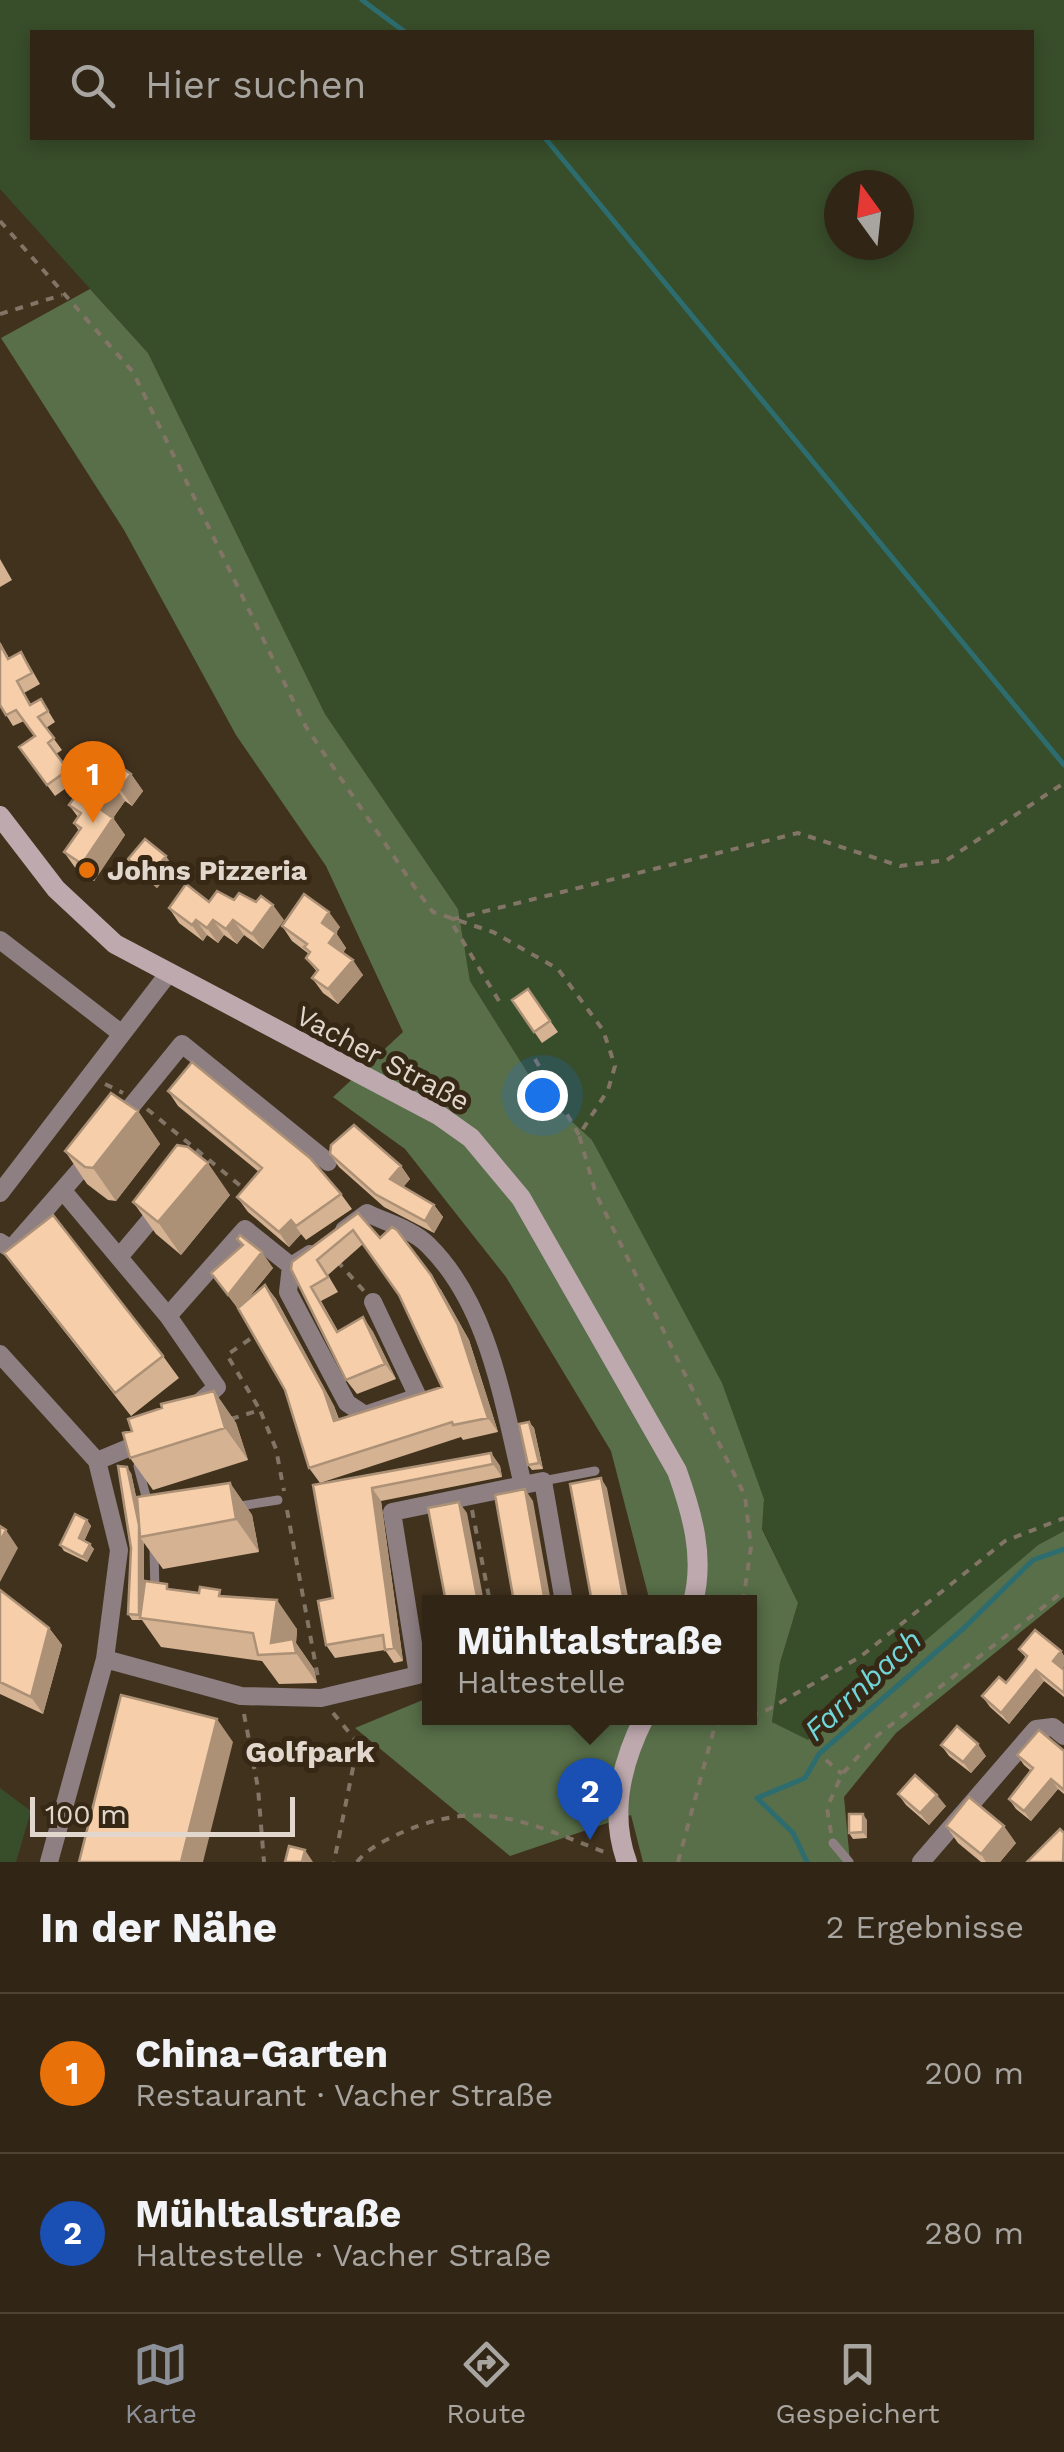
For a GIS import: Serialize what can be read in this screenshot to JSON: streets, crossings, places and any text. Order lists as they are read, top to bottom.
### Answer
{
  "streets": {
    "street": ["Vacher Straße"]
  },
  "districts": ["Golfpark"],
  "water": ["Farrnbach"],
  "places": ["Johns Pizzeria"],
  "scale_bar": "100 m",
  "north": "top",
  "page": {
    "search": "Hier suchen",
    "pins": ["1", "2"],
    "popup": ["Mühltalstraße", "Haltestelle"],
    "scale": "100 m",
    "heading": ["In der Nähe", "2 Ergebnisse"],
    "list": [
      {
        "mark": "1",
        "name": "China-Garten",
        "note": "Restaurant · Vacher Straße",
        "value": "200 m"
      },
      {
        "mark": "2",
        "name": "Mühltalstraße",
        "note": "Haltestelle · Vacher Straße",
        "value": "280 m"
      }
    ],
    "nav": ["Karte", "Route", "Gespeichert"]
  }
}
